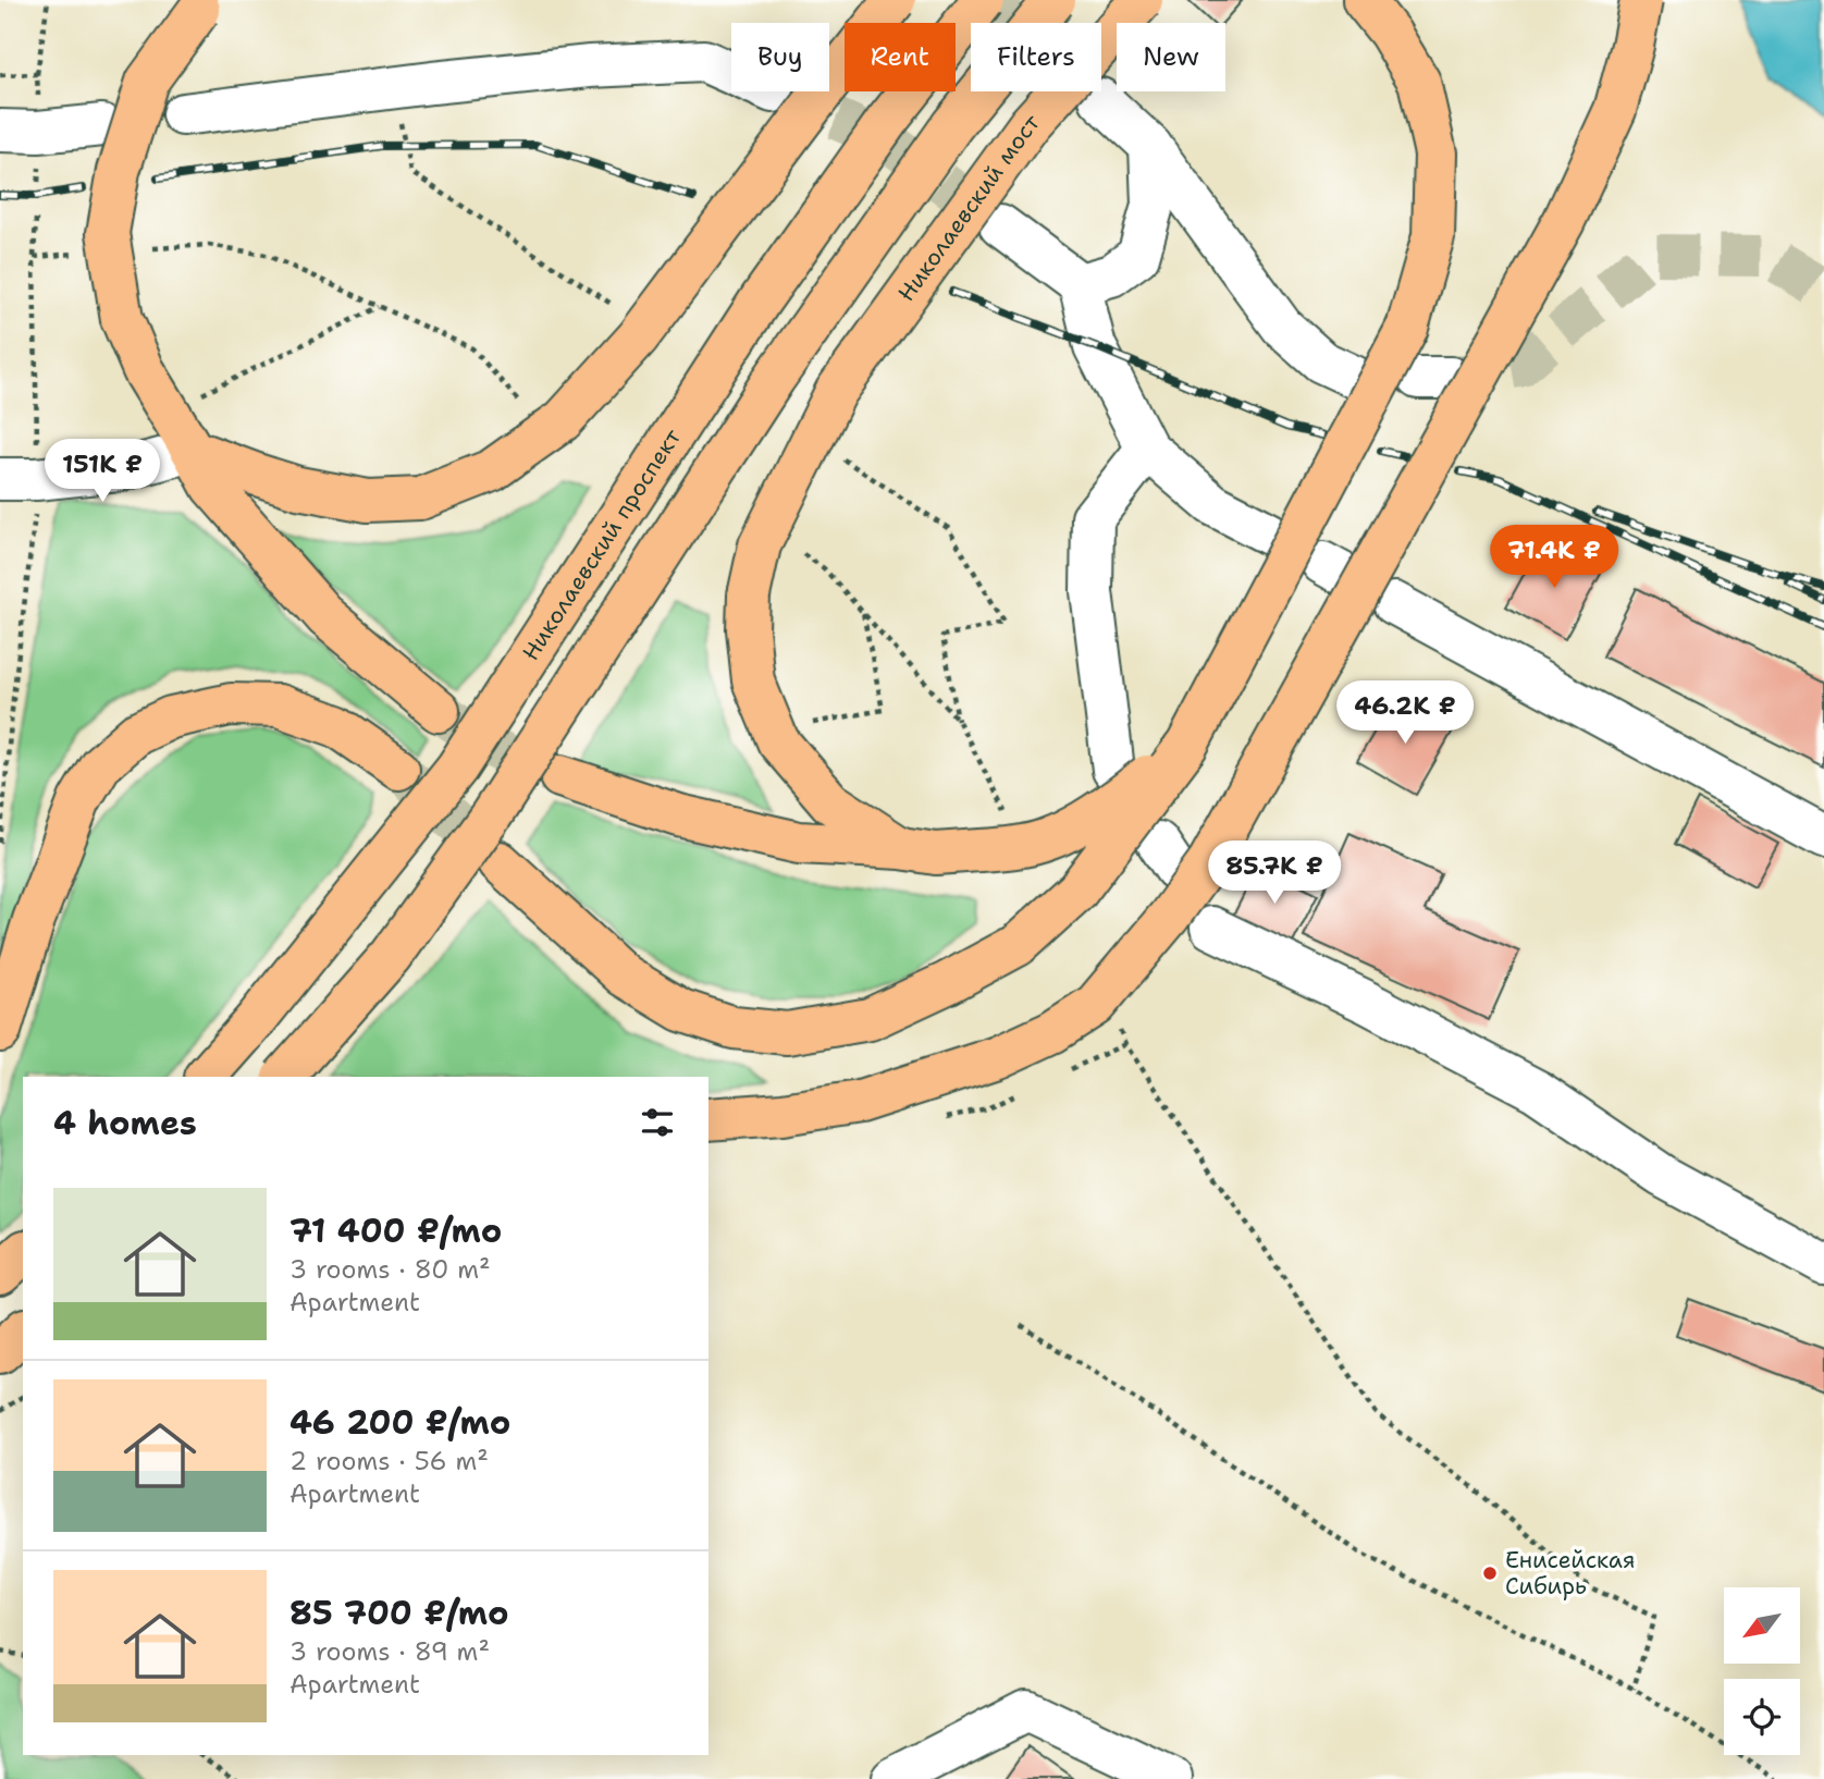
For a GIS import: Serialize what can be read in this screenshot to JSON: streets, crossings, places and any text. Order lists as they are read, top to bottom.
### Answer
{
  "streets": {
    "main road": ["Николаевский мост", "Николаевский проспект"]
  },
  "places": ["Енисейская Сибирь"],
  "north": "bottom left",
  "page": {
    "chip": [
      "Buy",
      "Rent",
      "Filters",
      "New"
    ],
    "price": [
      "151K ₽",
      "71.4K ₽",
      "46.2K ₽",
      "85.7K ₽"
    ],
    "heading": "4 homes",
    "list": [
      {
        "name": "71 400 ₽/mo",
        "note": "3 rooms · 80 m² · Apartment"
      },
      {
        "name": "46 200 ₽/mo",
        "note": "2 rooms · 56 m² · Apartment"
      },
      {
        "name": "85 700 ₽/mo",
        "note": "3 rooms · 89 m² · Apartment"
      }
    ]
  }
}
